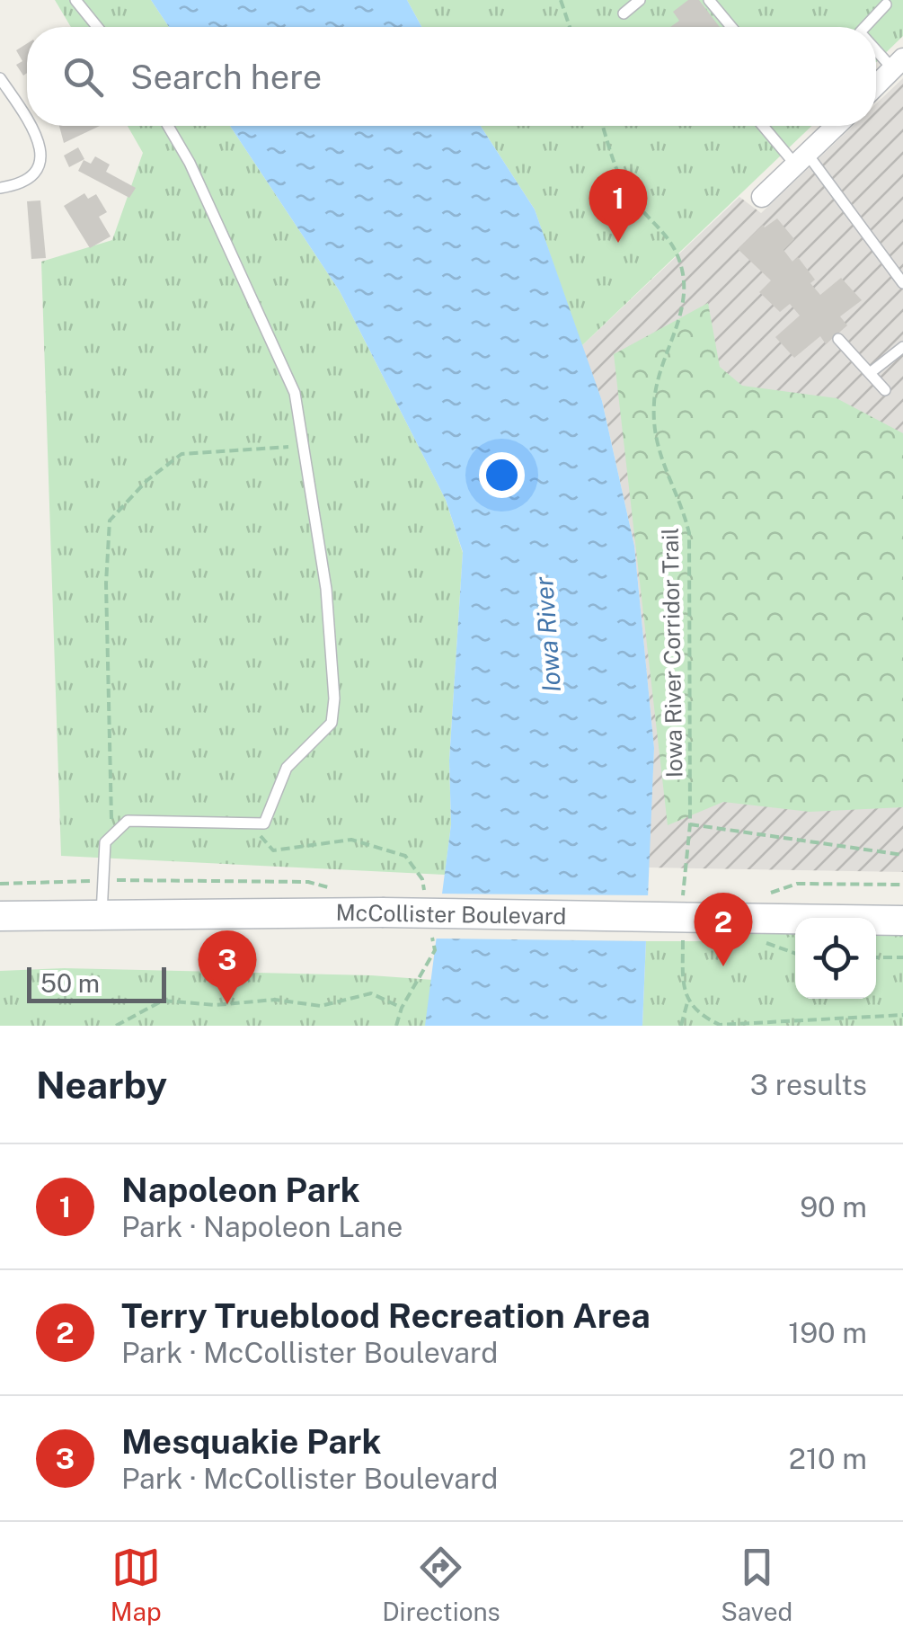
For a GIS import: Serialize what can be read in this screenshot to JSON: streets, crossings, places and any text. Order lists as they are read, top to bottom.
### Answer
{
  "streets": {
    "main road": ["McCollister Boulevard"],
    "path": ["Iowa River Corridor Trail"]
  },
  "water": ["Iowa River"],
  "scale_bar": "50 m",
  "page": {
    "search": "Search here",
    "pins": ["1", "2", "3"],
    "scale": "50 m",
    "heading": ["Nearby", "3 results"],
    "list": [
      {
        "mark": "1",
        "name": "Napoleon Park",
        "note": "Park · Napoleon Lane",
        "value": "90 m"
      },
      {
        "mark": "2",
        "name": "Terry Trueblood Recreation Area",
        "note": "Park · McCollister Boulevard",
        "value": "190 m"
      },
      {
        "mark": "3",
        "name": "Mesquakie Park",
        "note": "Park · McCollister Boulevard",
        "value": "210 m"
      }
    ],
    "nav": ["Map", "Directions", "Saved"]
  }
}
